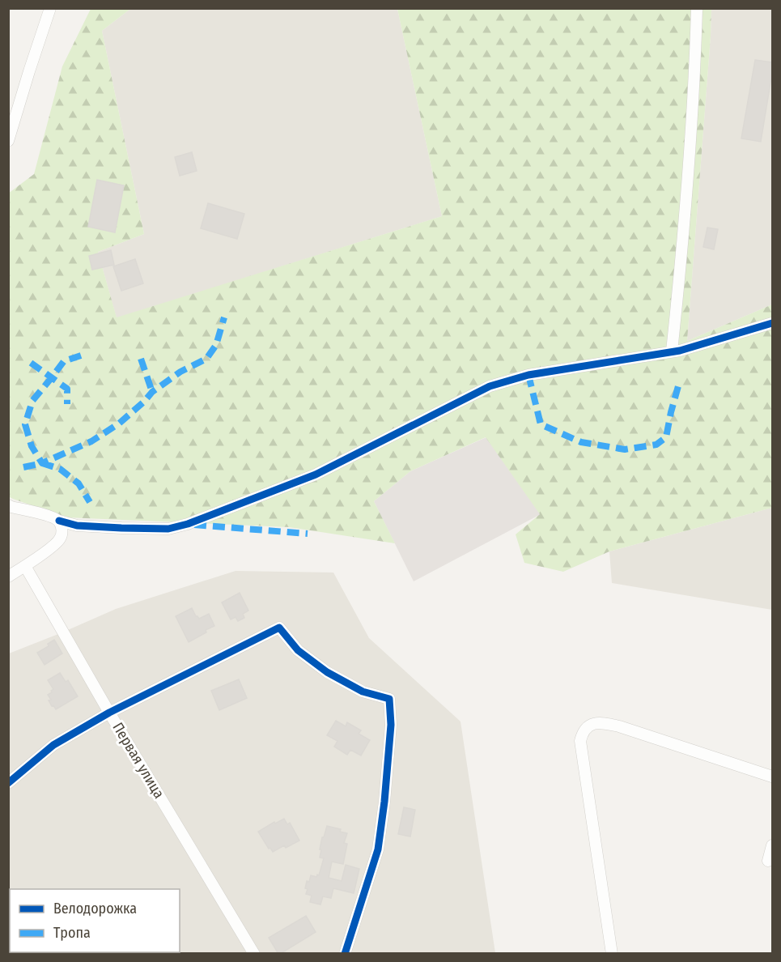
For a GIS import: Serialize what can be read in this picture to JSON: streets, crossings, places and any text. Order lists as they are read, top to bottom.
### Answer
{
  "streets": {
    "street": ["Первая улица"]
  },
  "legend": ["Велодорожка", "Тропа"]
}
